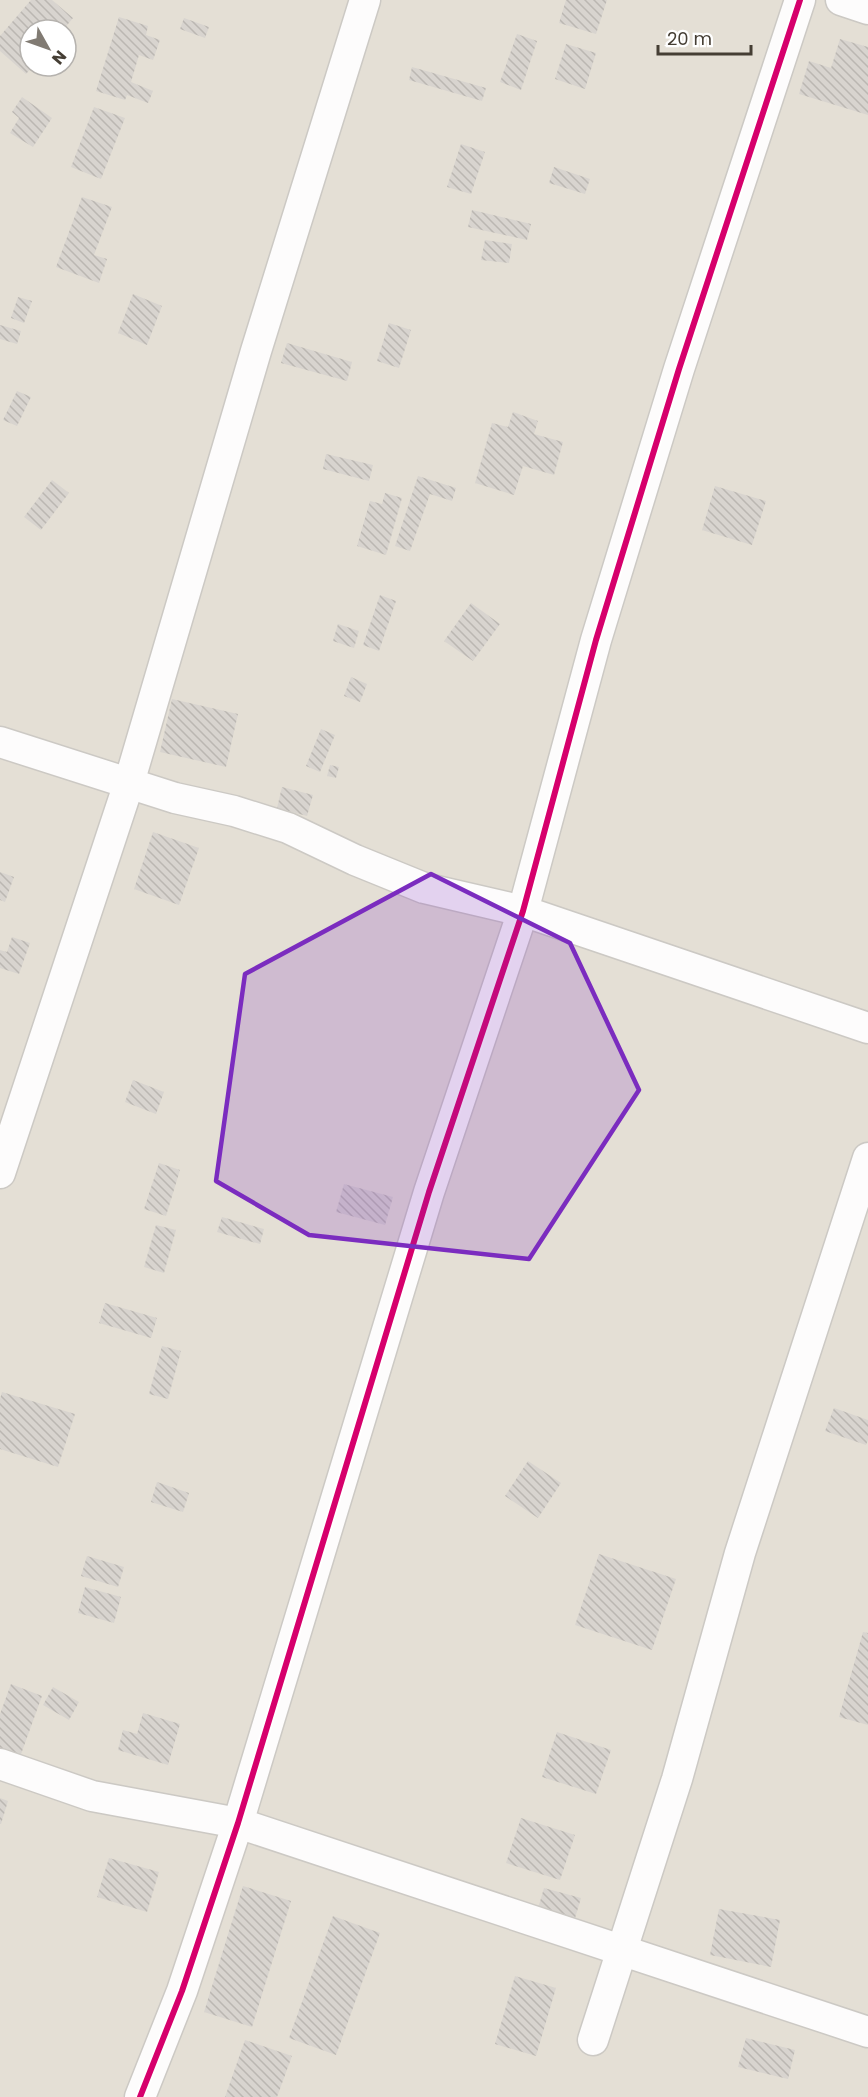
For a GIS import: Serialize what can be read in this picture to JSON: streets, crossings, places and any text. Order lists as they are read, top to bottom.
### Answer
{
  "scale_bar": "20 m",
  "north": "bottom right"
}
